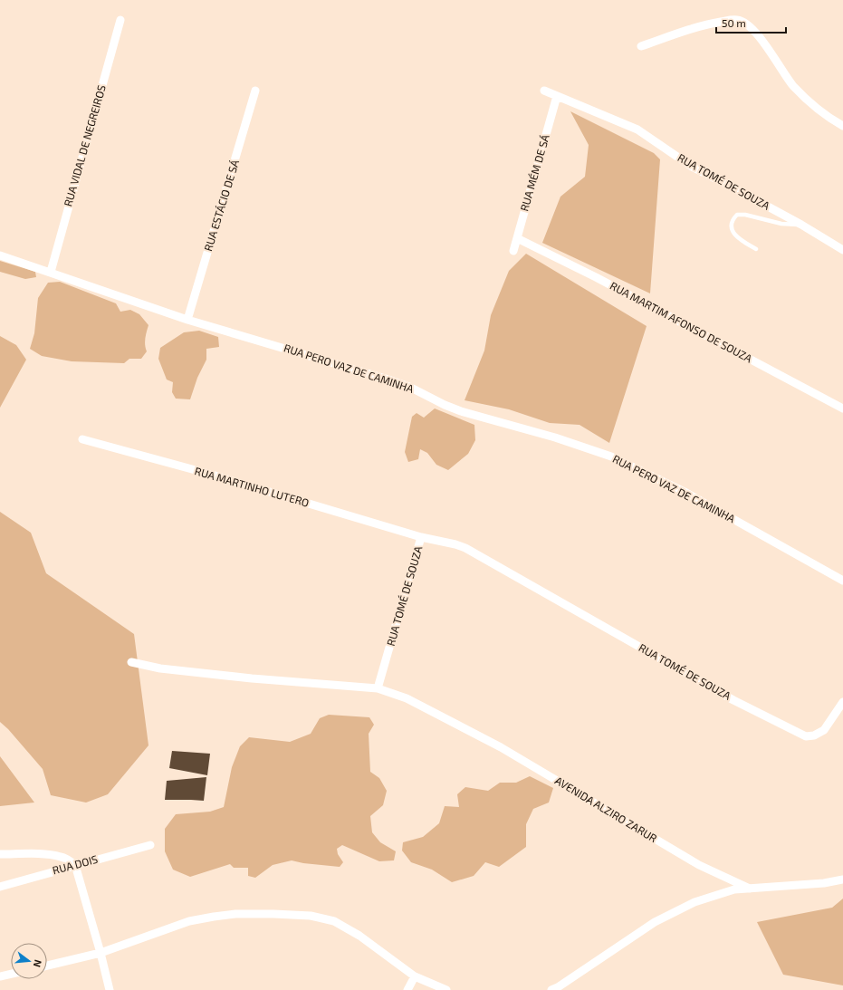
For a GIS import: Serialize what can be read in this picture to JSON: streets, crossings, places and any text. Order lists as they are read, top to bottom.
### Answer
{
  "streets": {
    "street": [
      "RUA VIDAL DE NEGREIROS",
      "RUA MÉM DE SÁ",
      "RUA TOMÉ DE SOUZA",
      "RUA ESTÁCIO DE SÁ",
      "RUA MARTIM AFONSO DE SOUZA",
      "RUA PERO VAZ DE CAMINHA",
      "RUA MARTINHO LUTERO",
      "AVENIDA ALZIRO ZARUR",
      "RUA DOIS"
    ]
  },
  "crossings": [
    ["RUA VIDAL DE NEGREIROS", "RUA PERO VAZ DE CAMINHA"],
    ["RUA MÉM DE SÁ", "RUA TOMÉ DE SOUZA"],
    ["RUA MÉM DE SÁ", "RUA MARTIM AFONSO DE SOUZA"],
    ["RUA TOMÉ DE SOUZA", "RUA MARTINHO LUTERO"],
    ["RUA TOMÉ DE SOUZA", "AVENIDA ALZIRO ZARUR"],
    ["RUA ESTÁCIO DE SÁ", "RUA PERO VAZ DE CAMINHA"]
  ],
  "scale_bar": "50 m",
  "north": "right"
}
